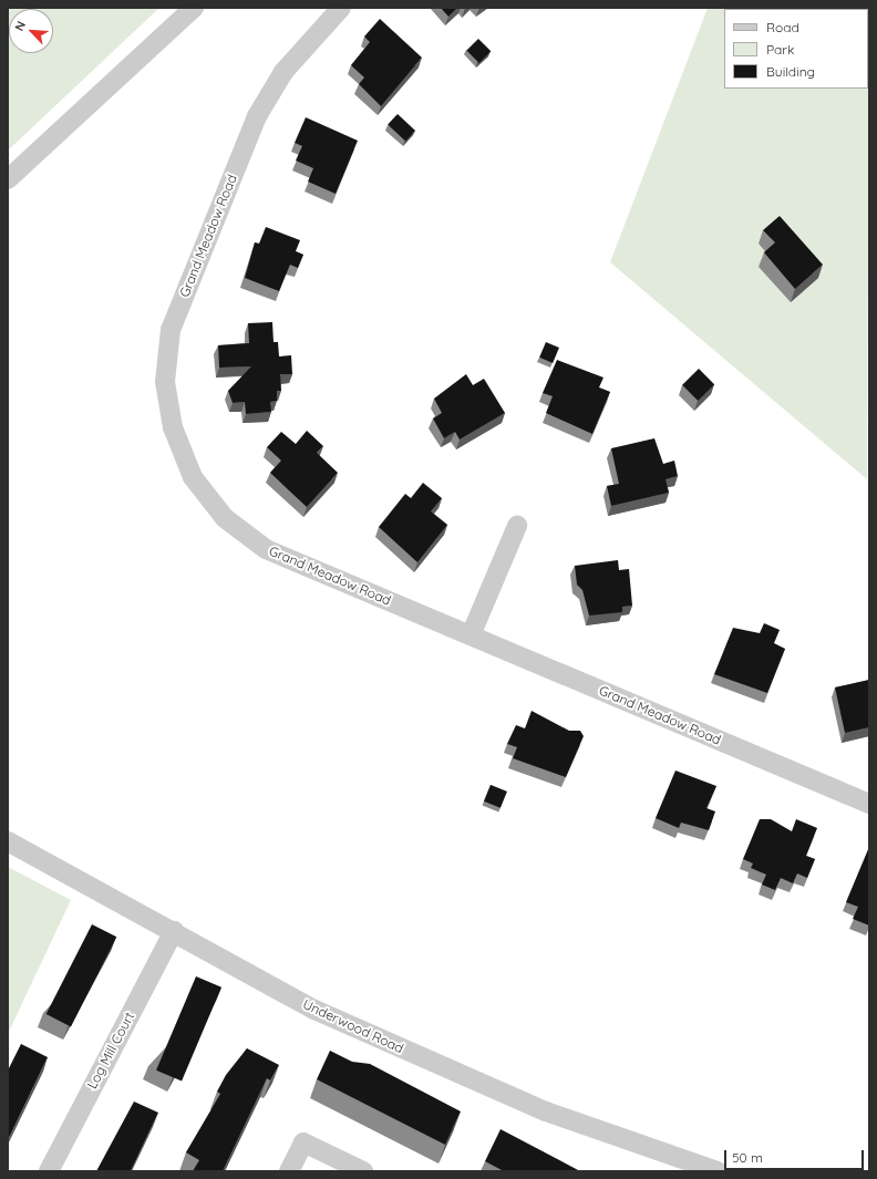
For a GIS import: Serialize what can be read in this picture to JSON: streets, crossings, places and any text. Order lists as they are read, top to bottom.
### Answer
{
  "streets": {
    "street": ["Grand Meadow Road", "Underwood Road", "Log Mill Court"]
  },
  "crossings": [
    ["Underwood Road", "Log Mill Court"]
  ],
  "legend": ["Road", "Park", "Building"],
  "scale_bar": "50 m",
  "north": "top left"
}
